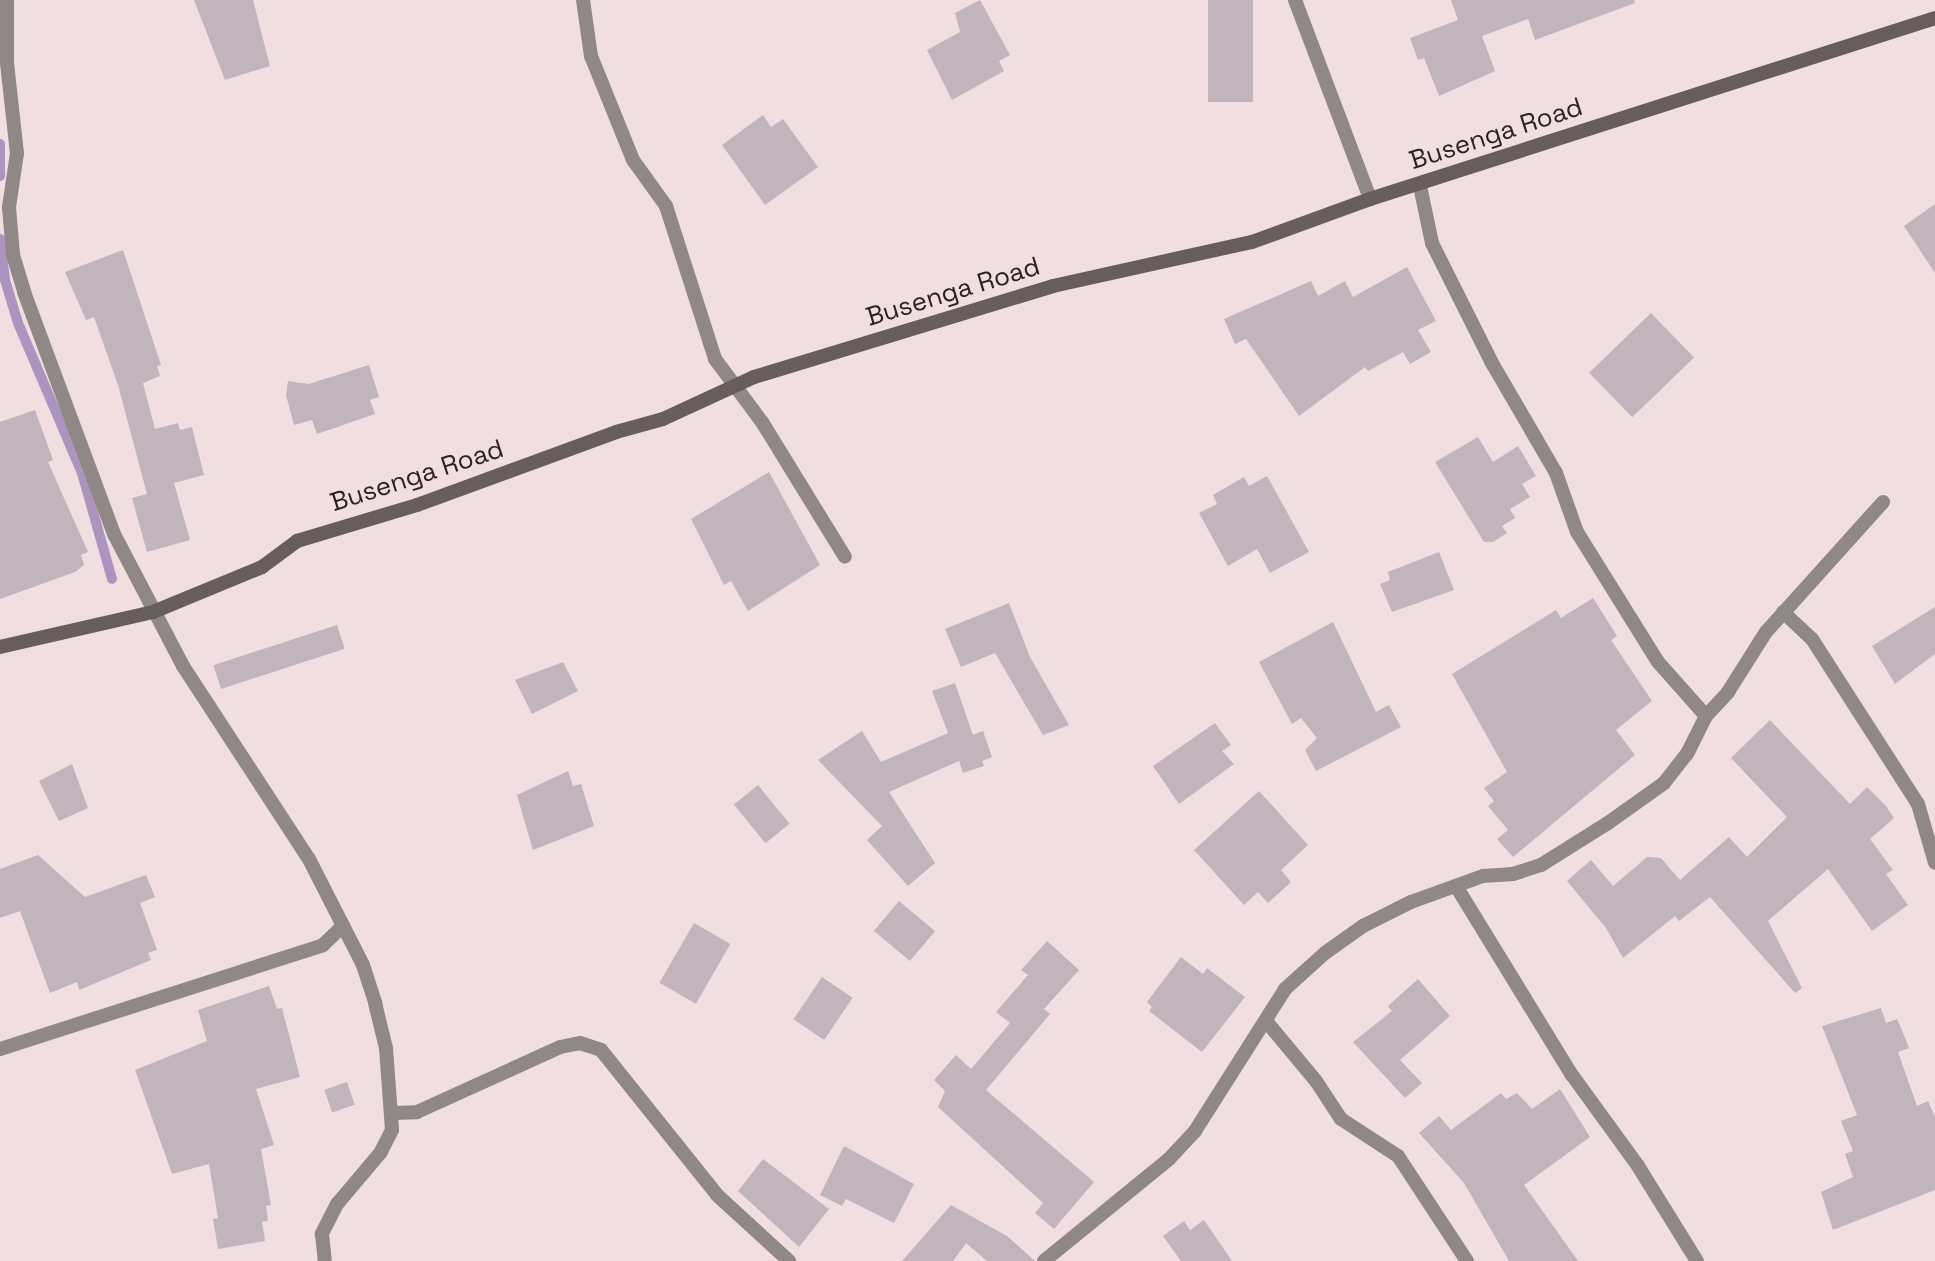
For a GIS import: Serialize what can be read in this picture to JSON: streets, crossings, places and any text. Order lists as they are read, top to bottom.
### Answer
{
  "streets": {
    "street": ["Busenga Road"]
  }
}
